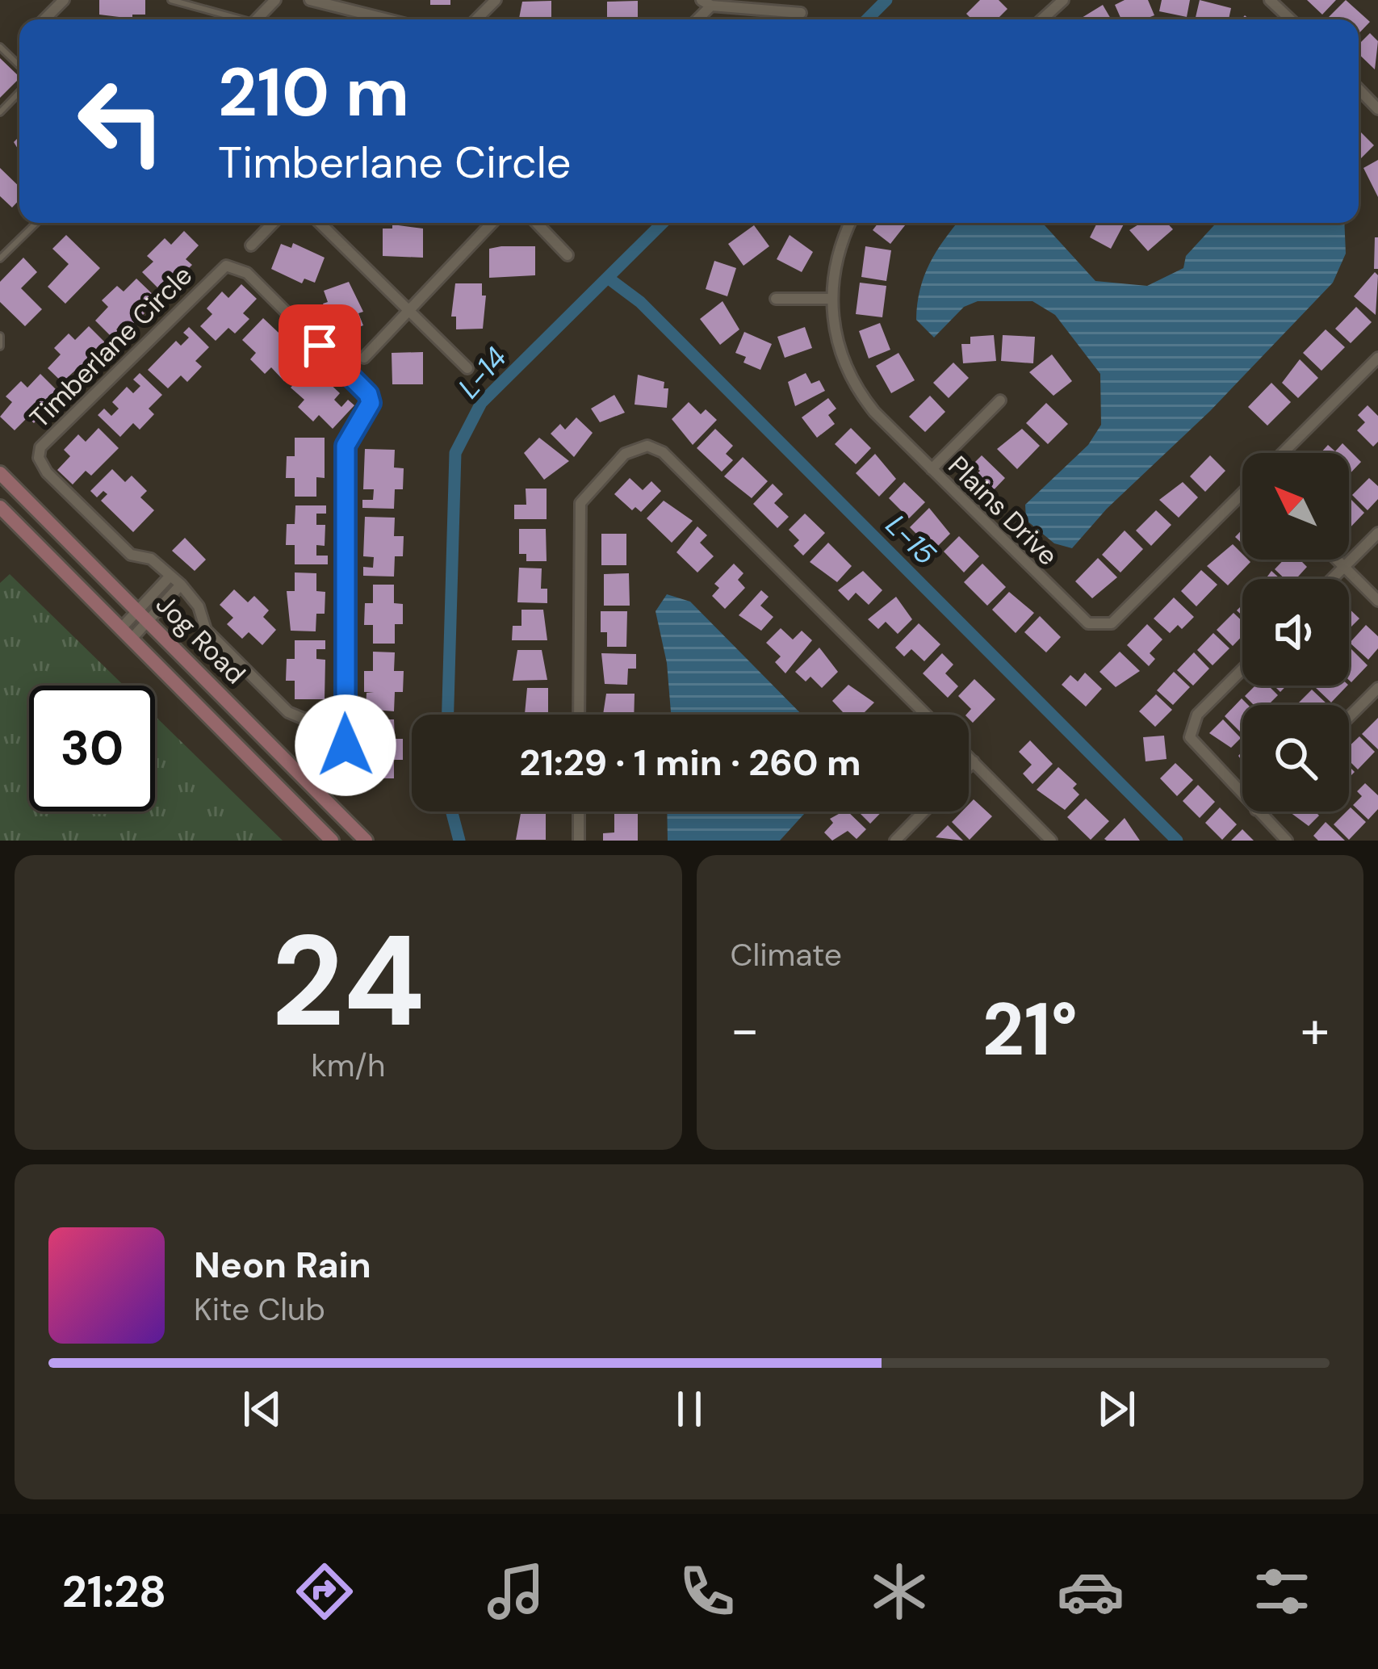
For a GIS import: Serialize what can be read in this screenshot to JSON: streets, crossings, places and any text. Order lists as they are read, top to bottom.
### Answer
{
  "streets": {
    "main road": ["Jog Road"],
    "street": ["Timberlane Circle", "Plains Drive"]
  },
  "water": ["L-14", "L-15"],
  "north": "top left",
  "page": {
    "turn": ["210 m", "Timberlane Circle"],
    "limit": "30",
    "trip": "21:29 · 1 min · 260 m",
    "tile": [
      ["24", "km/h"],
      "Climate"
    ],
    "heat": ["−", "21°", "+"],
    "song": ["Neon Rain", "Kite Club"],
    "tabs": "21:28"
  }
}
